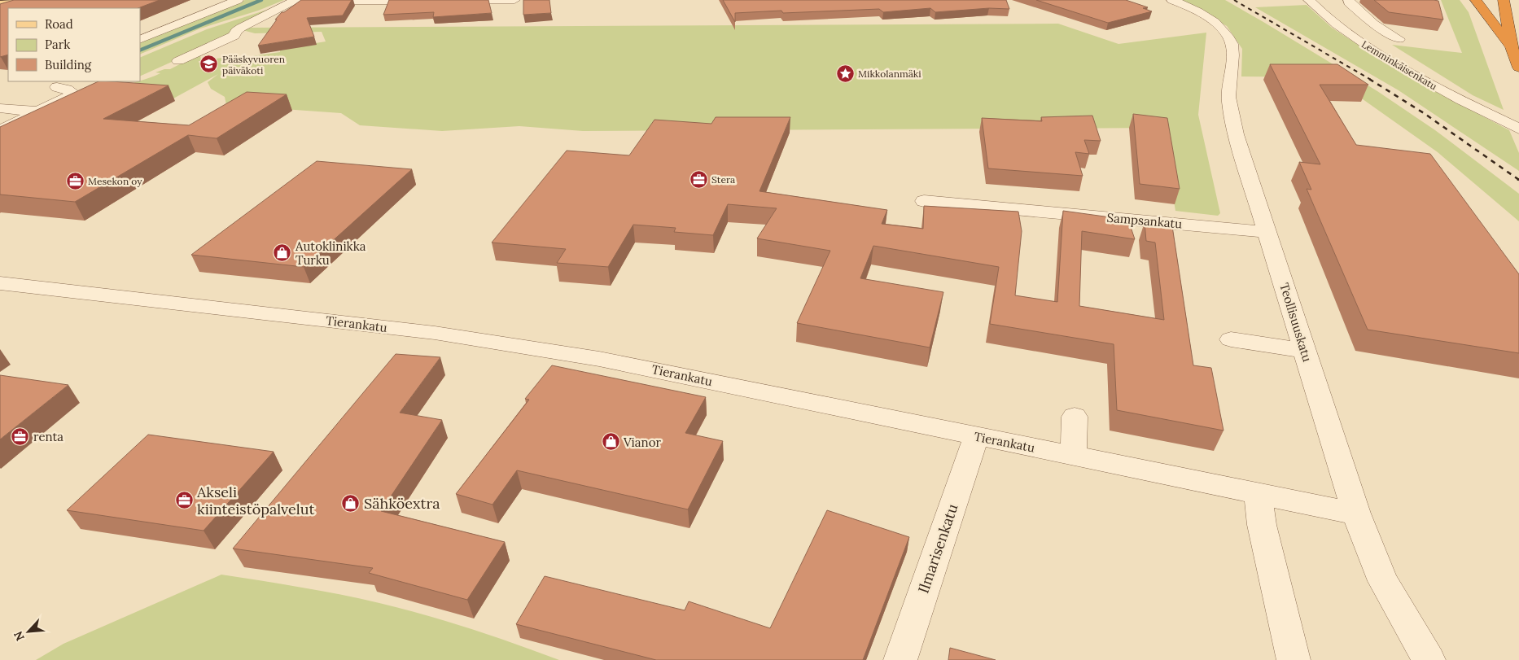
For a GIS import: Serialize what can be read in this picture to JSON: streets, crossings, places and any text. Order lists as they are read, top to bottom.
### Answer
{
  "streets": {
    "street": [
      "Lemminkäisenkatu",
      "Sampsankatu",
      "Teollisuuskatu",
      "Tierankatu",
      "Ilmarisenkatu"
    ]
  },
  "crossings": [
    ["Sampsankatu", "Teollisuuskatu"],
    ["Teollisuuskatu", "Tierankatu"],
    ["Tierankatu", "Ilmarisenkatu"]
  ],
  "places": {
    "school or university": ["Pääskyvuoren päiväkoti"],
    "place": ["Mikkolanmäki"],
    "office": [
      "Stera",
      "Mesekon oy",
      "renta",
      "Akseli kiinteistöpalvelut"
    ],
    "shop": ["Autoklinikka Turku", "Vianor", "Sähköextra"]
  },
  "legend": ["Road", "Park", "Building"],
  "north": "bottom left"
}
